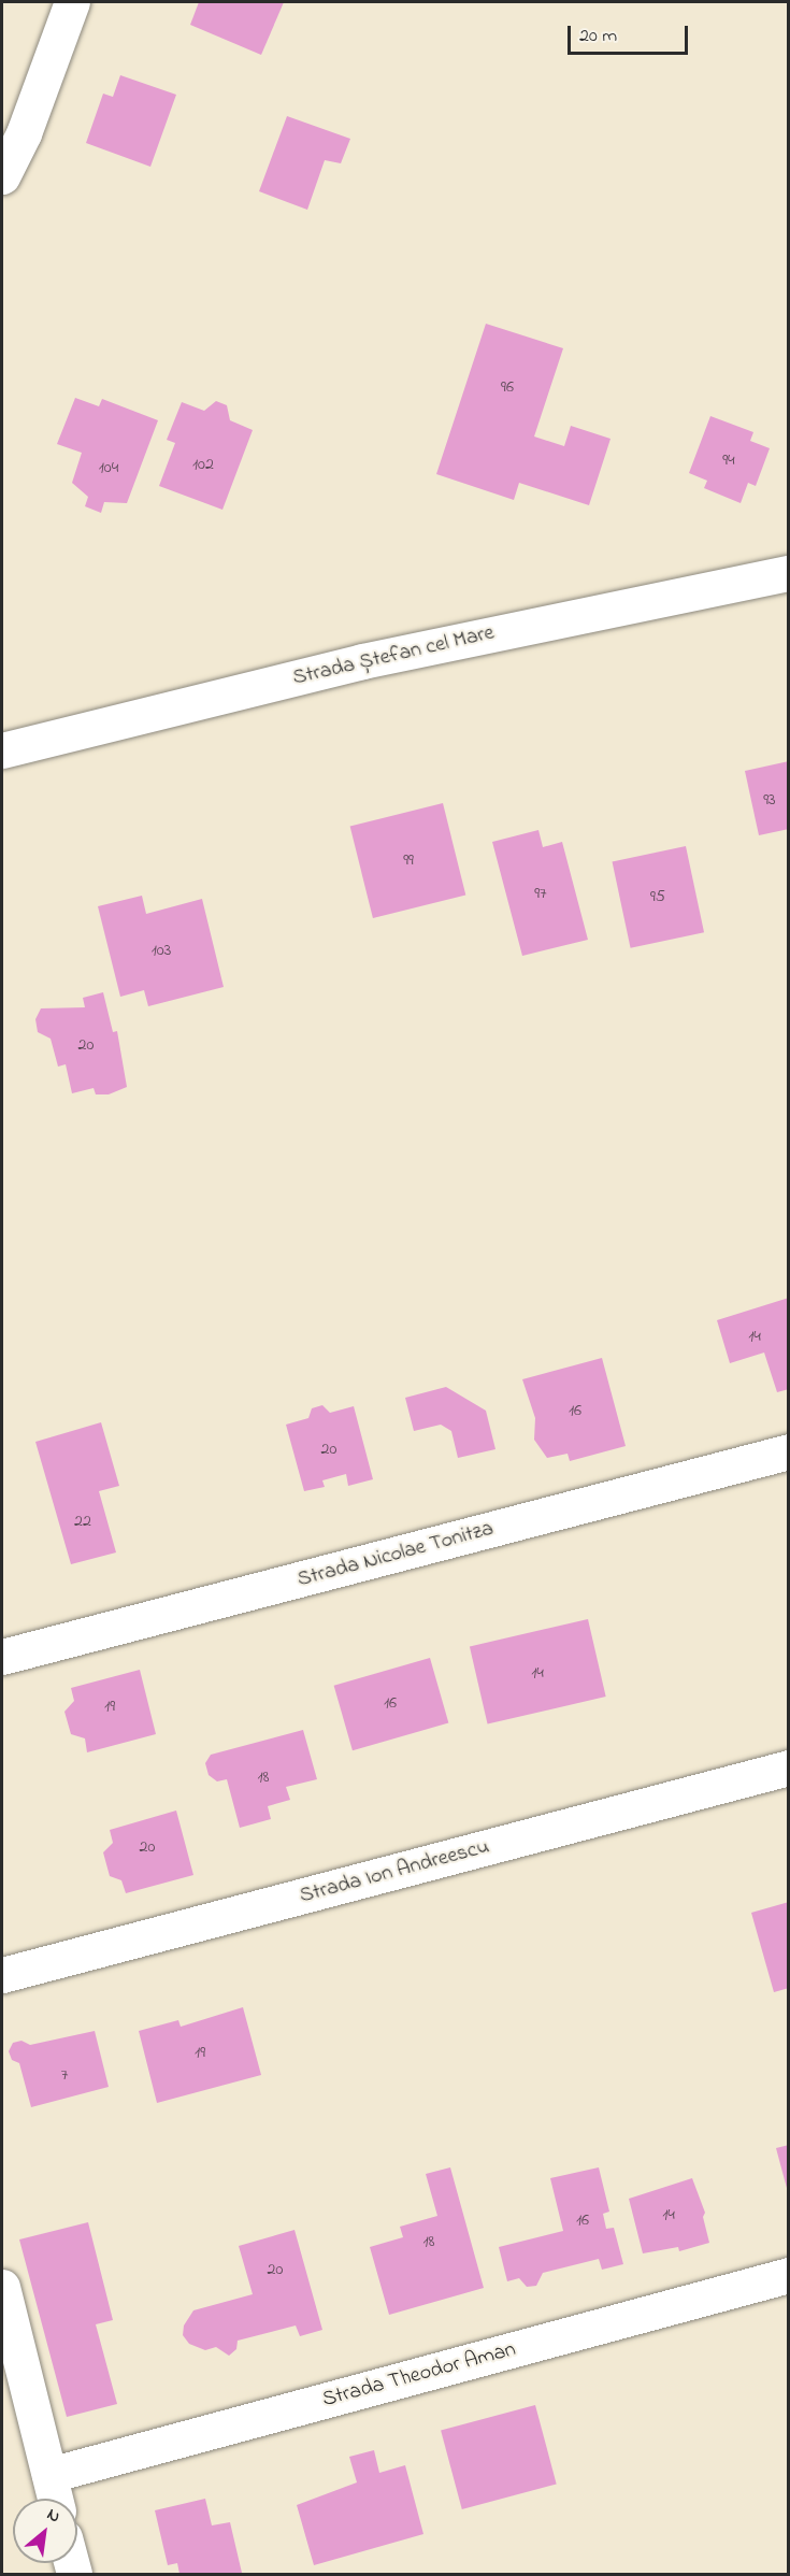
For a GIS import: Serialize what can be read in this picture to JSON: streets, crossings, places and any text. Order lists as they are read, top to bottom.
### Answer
{
  "streets": {
    "street": [
      "Strada Ștefan cel Mare",
      "Strada Nicolae Tonitza",
      "Strada Ion Andreescu",
      "Strada Theodor Aman"
    ]
  },
  "house_numbers": [
    "96",
    "94",
    "102",
    "104",
    "93",
    "99",
    "97",
    "95",
    "103",
    "20",
    "14",
    "16",
    "20",
    "22",
    "14",
    "16",
    "19",
    "18",
    "20",
    "19",
    "7",
    "14",
    "16",
    "18",
    "20"
  ],
  "scale_bar": "20 m",
  "north": "top right"
}
